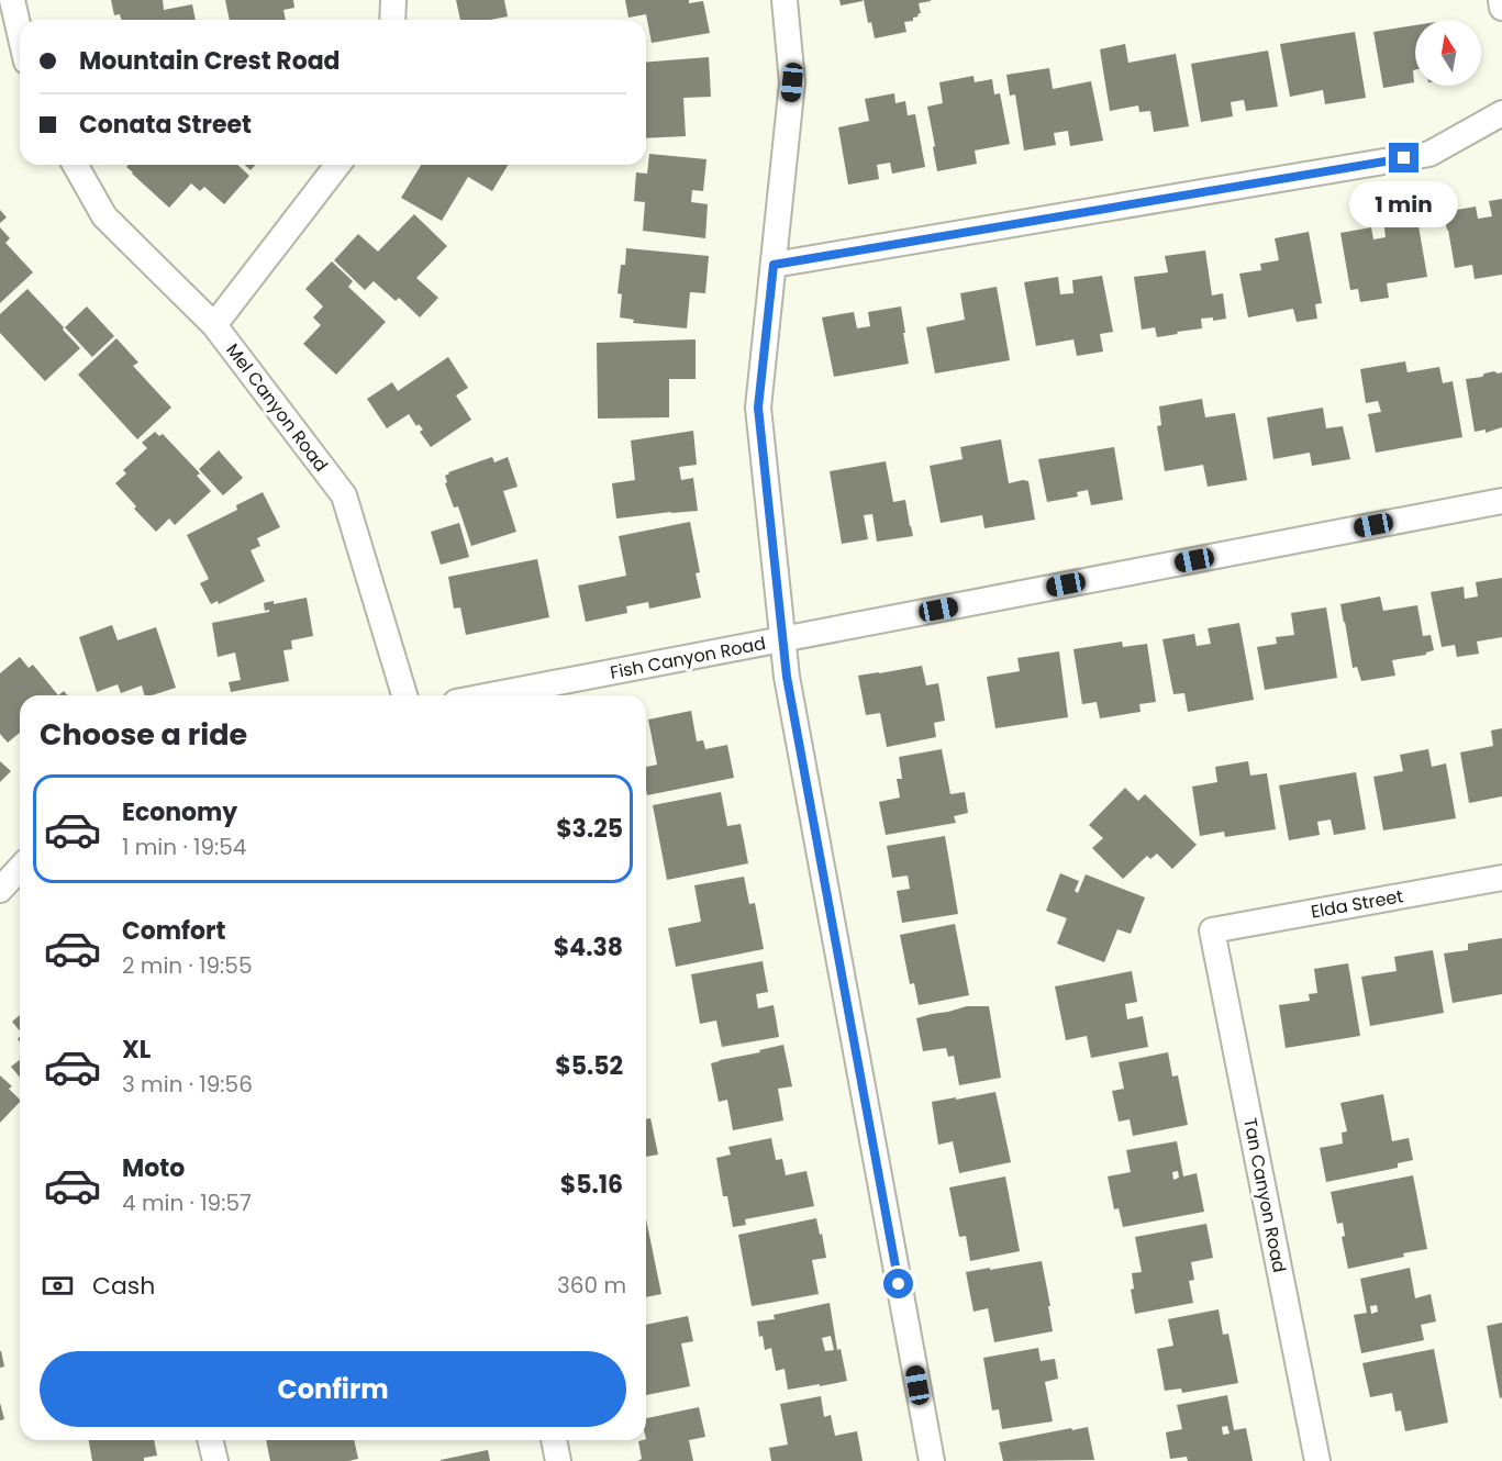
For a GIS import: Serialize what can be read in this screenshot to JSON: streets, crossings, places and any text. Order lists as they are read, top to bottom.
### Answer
{
  "streets": {
    "street": [
      "Mel Canyon Road",
      "Fish Canyon Road",
      "Elda Street",
      "Tan Canyon Road"
    ]
  },
  "crossings": [
    ["Elda Street", "Tan Canyon Road"]
  ],
  "north": "top",
  "page": {
    "banner": ["Mountain Crest Road", "Conata Street"],
    "bubble": "1 min",
    "heading": "Choose a ride",
    "list": [
      {
        "name": "Economy",
        "note": "1 min · 19:54",
        "value": "$3.25"
      },
      {
        "name": "Comfort",
        "note": "2 min · 19:55",
        "value": "$4.38"
      },
      {
        "name": "XL",
        "note": "3 min · 19:56",
        "value": "$5.52"
      },
      {
        "name": "Moto",
        "note": "4 min · 19:57",
        "value": "$5.16"
      }
    ],
    "pay": ["Cash", "360 m"],
    "buttons": "Confirm"
  }
}
